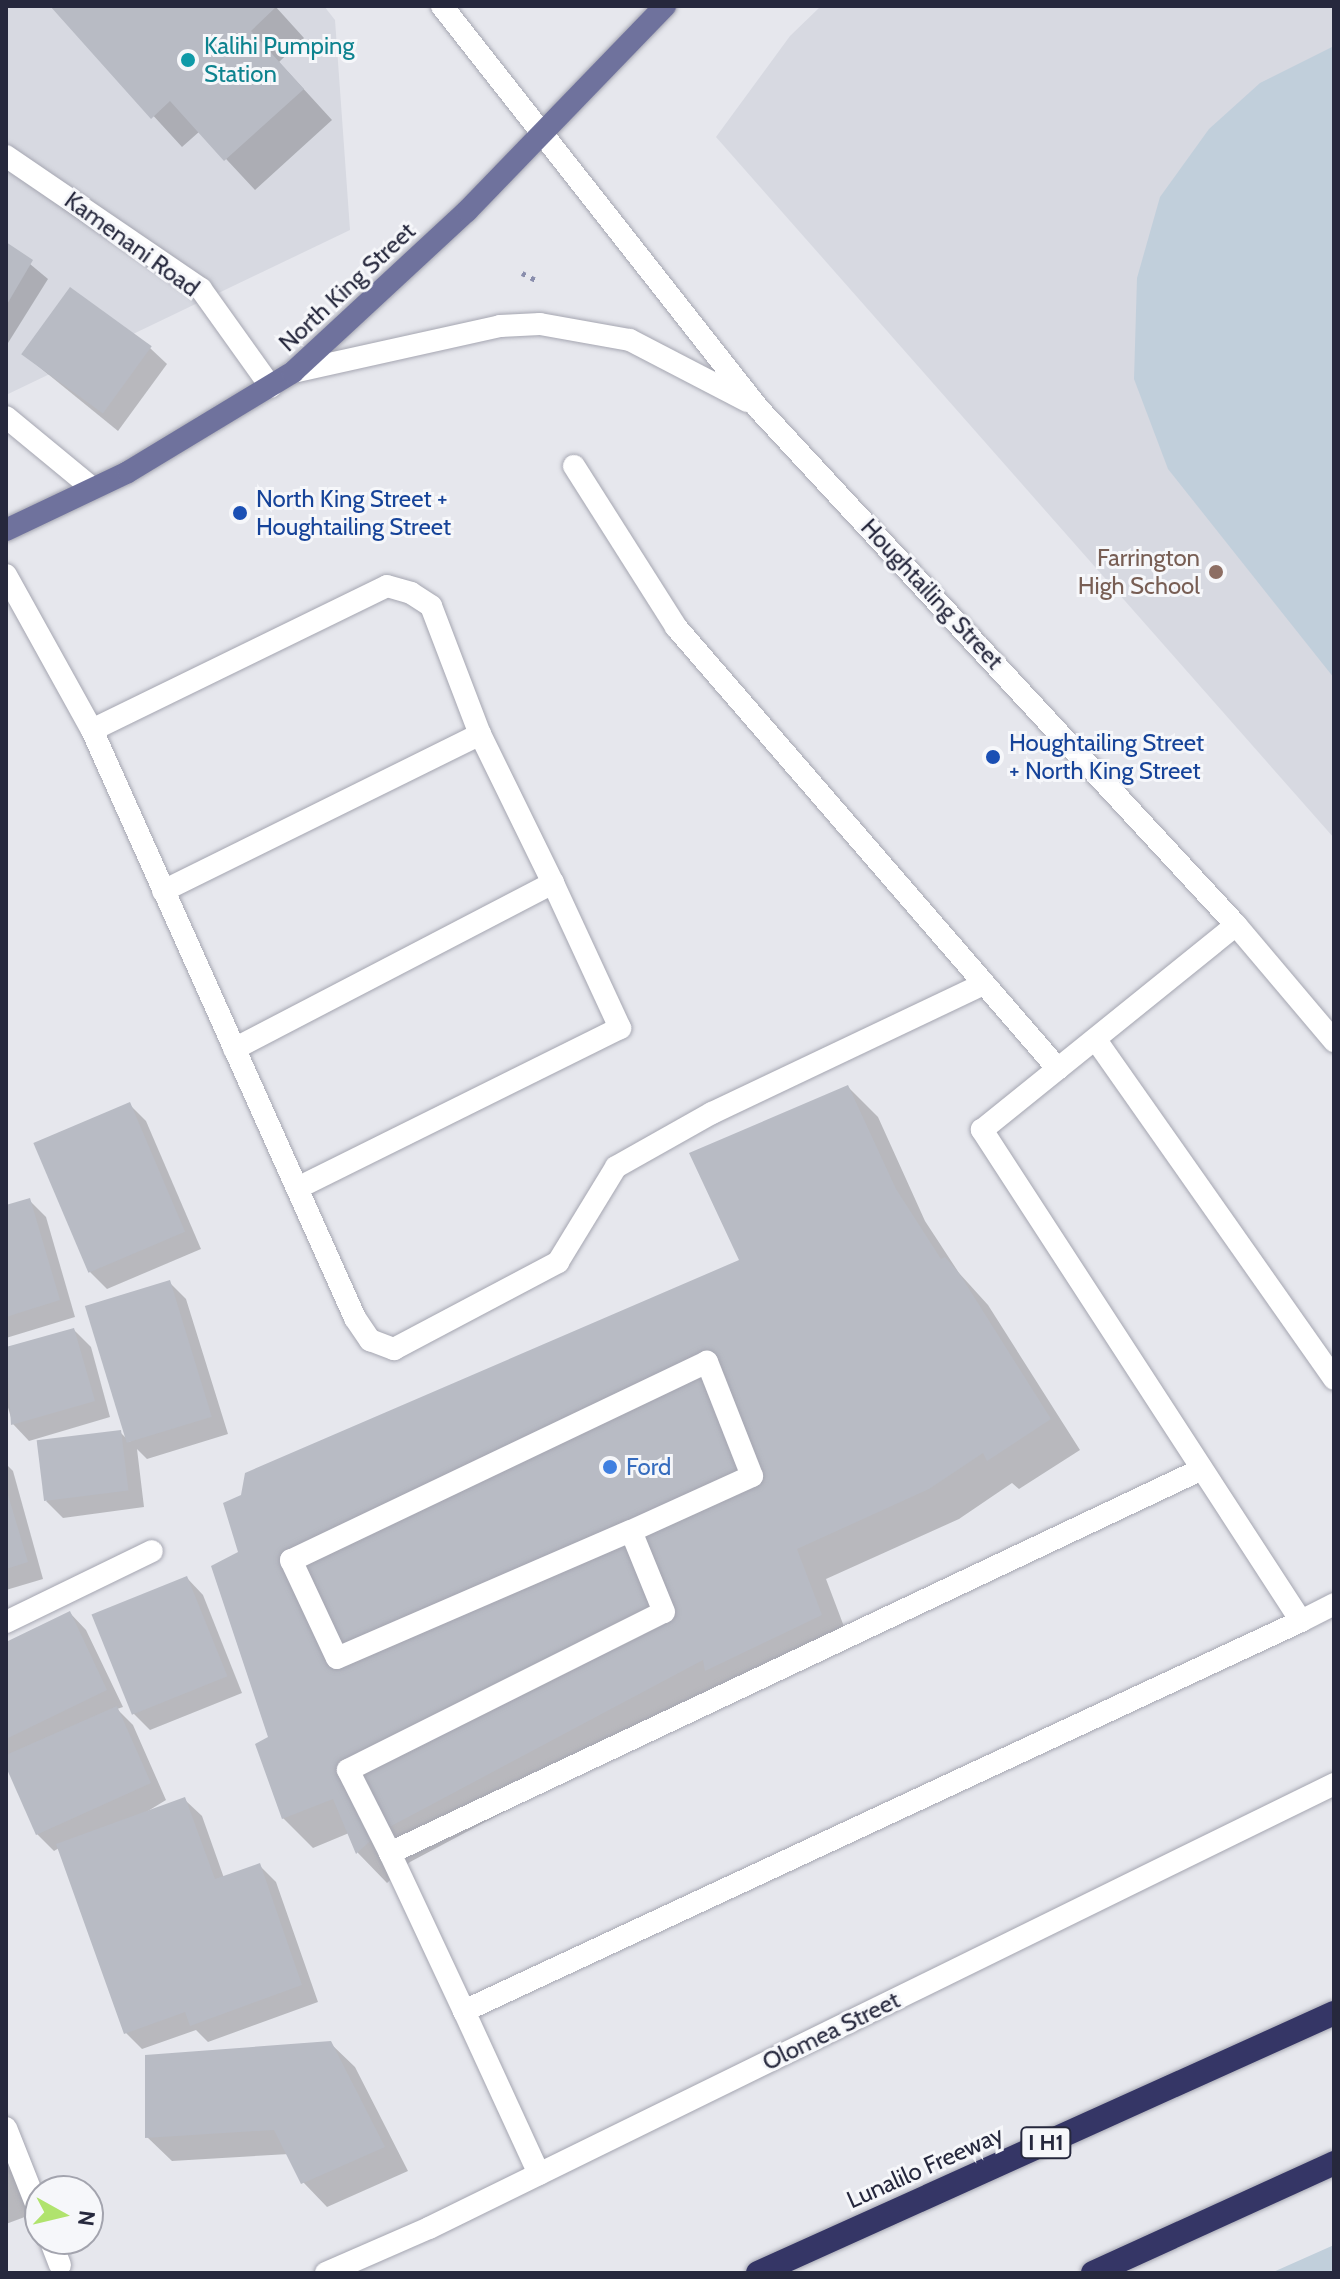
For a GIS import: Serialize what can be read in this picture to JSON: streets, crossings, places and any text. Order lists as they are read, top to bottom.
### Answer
{
  "streets": {
    "highway": ["I H1", "Lunalilo Freeway"],
    "main road": [
      "Kamenani Road",
      "North King Street",
      "Houghtailing Street",
      "Olomea Street"
    ]
  },
  "crossings": [
    ["Kamenani Road", "North King Street"],
    ["North King Street", "Houghtailing Street"]
  ],
  "places": [
    "Kalihi Pumping Station",
    "North King Street + Houghtailing Street",
    "Farrington High School",
    "Houghtailing Street + North King Street",
    "Ford"
  ],
  "north": "right"
}
